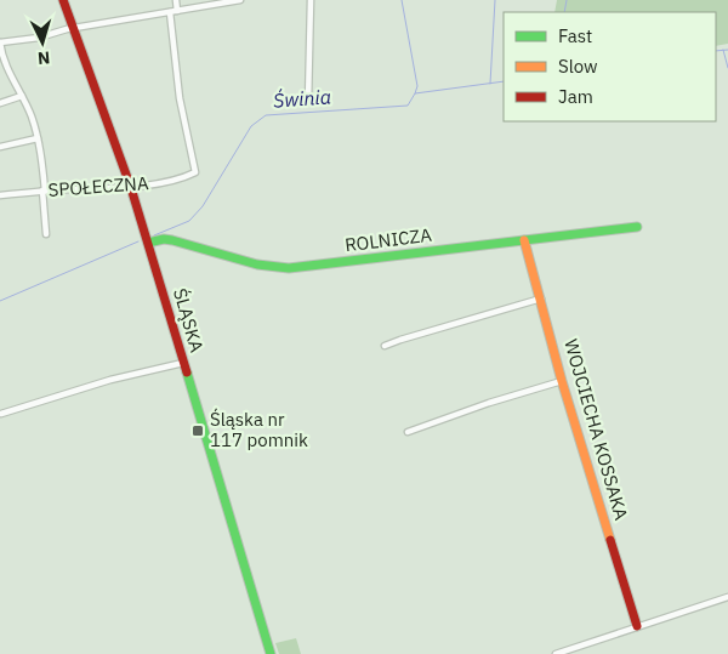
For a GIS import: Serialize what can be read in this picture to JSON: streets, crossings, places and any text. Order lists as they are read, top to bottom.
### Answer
{
  "streets": {
    "street": [
      "SPOŁECZNA",
      "ROLNICZA",
      "ŚLĄSKA",
      "WOJCIECHA KOSSAKA"
    ]
  },
  "crossings": [
    ["SPOŁECZNA", "ŚLĄSKA"],
    ["ROLNICZA", "ŚLĄSKA"],
    ["ROLNICZA", "WOJCIECHA KOSSAKA"]
  ],
  "water": ["Świnia"],
  "places": {
    "transit": ["Śląska nr 117 pomnik"]
  },
  "legend": ["Fast", "Slow", "Jam"],
  "north": "bottom"
}
